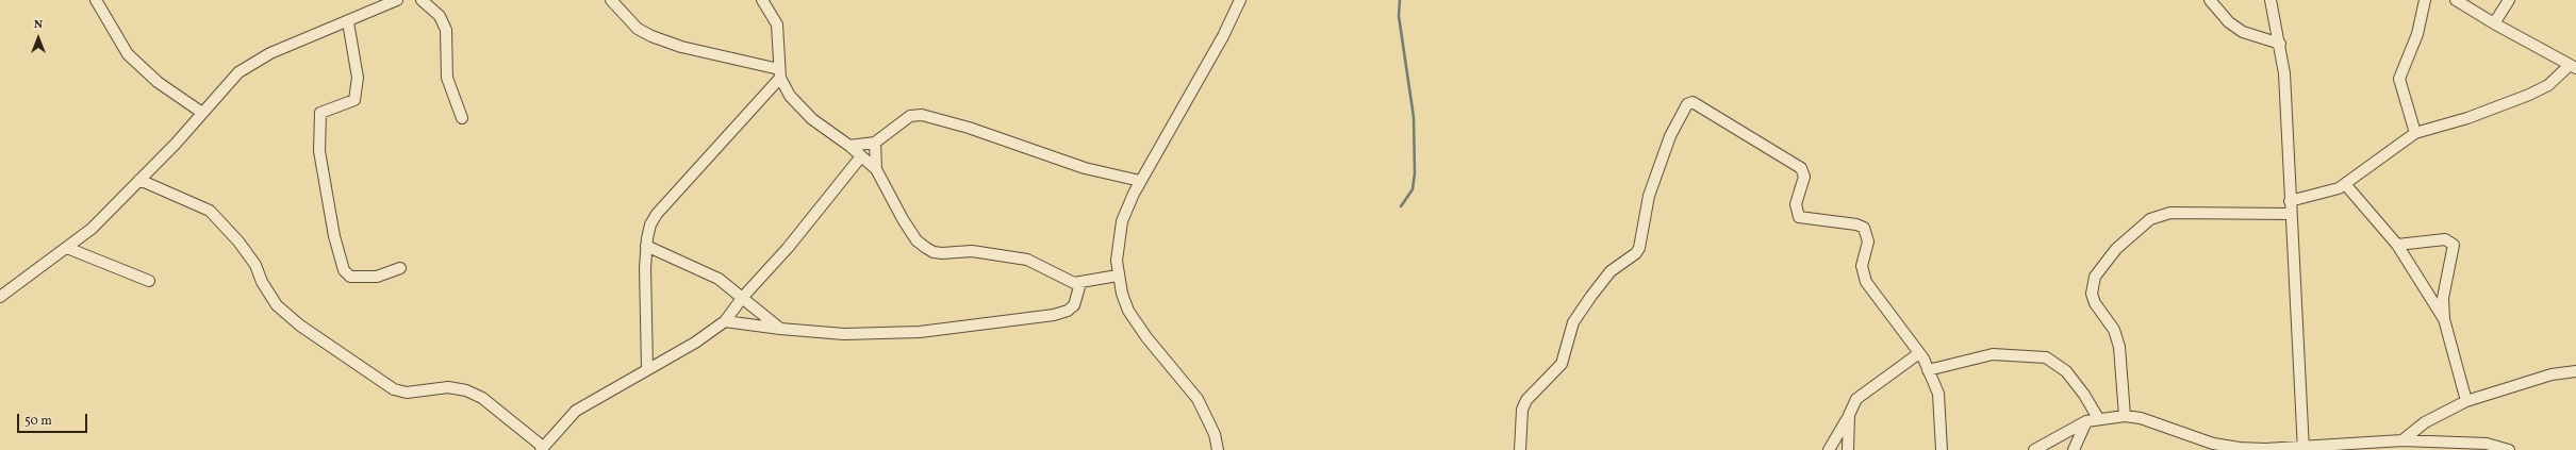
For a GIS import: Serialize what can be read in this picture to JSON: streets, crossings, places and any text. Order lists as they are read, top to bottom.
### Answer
{
  "scale_bar": "50 m",
  "north": "top"
}
